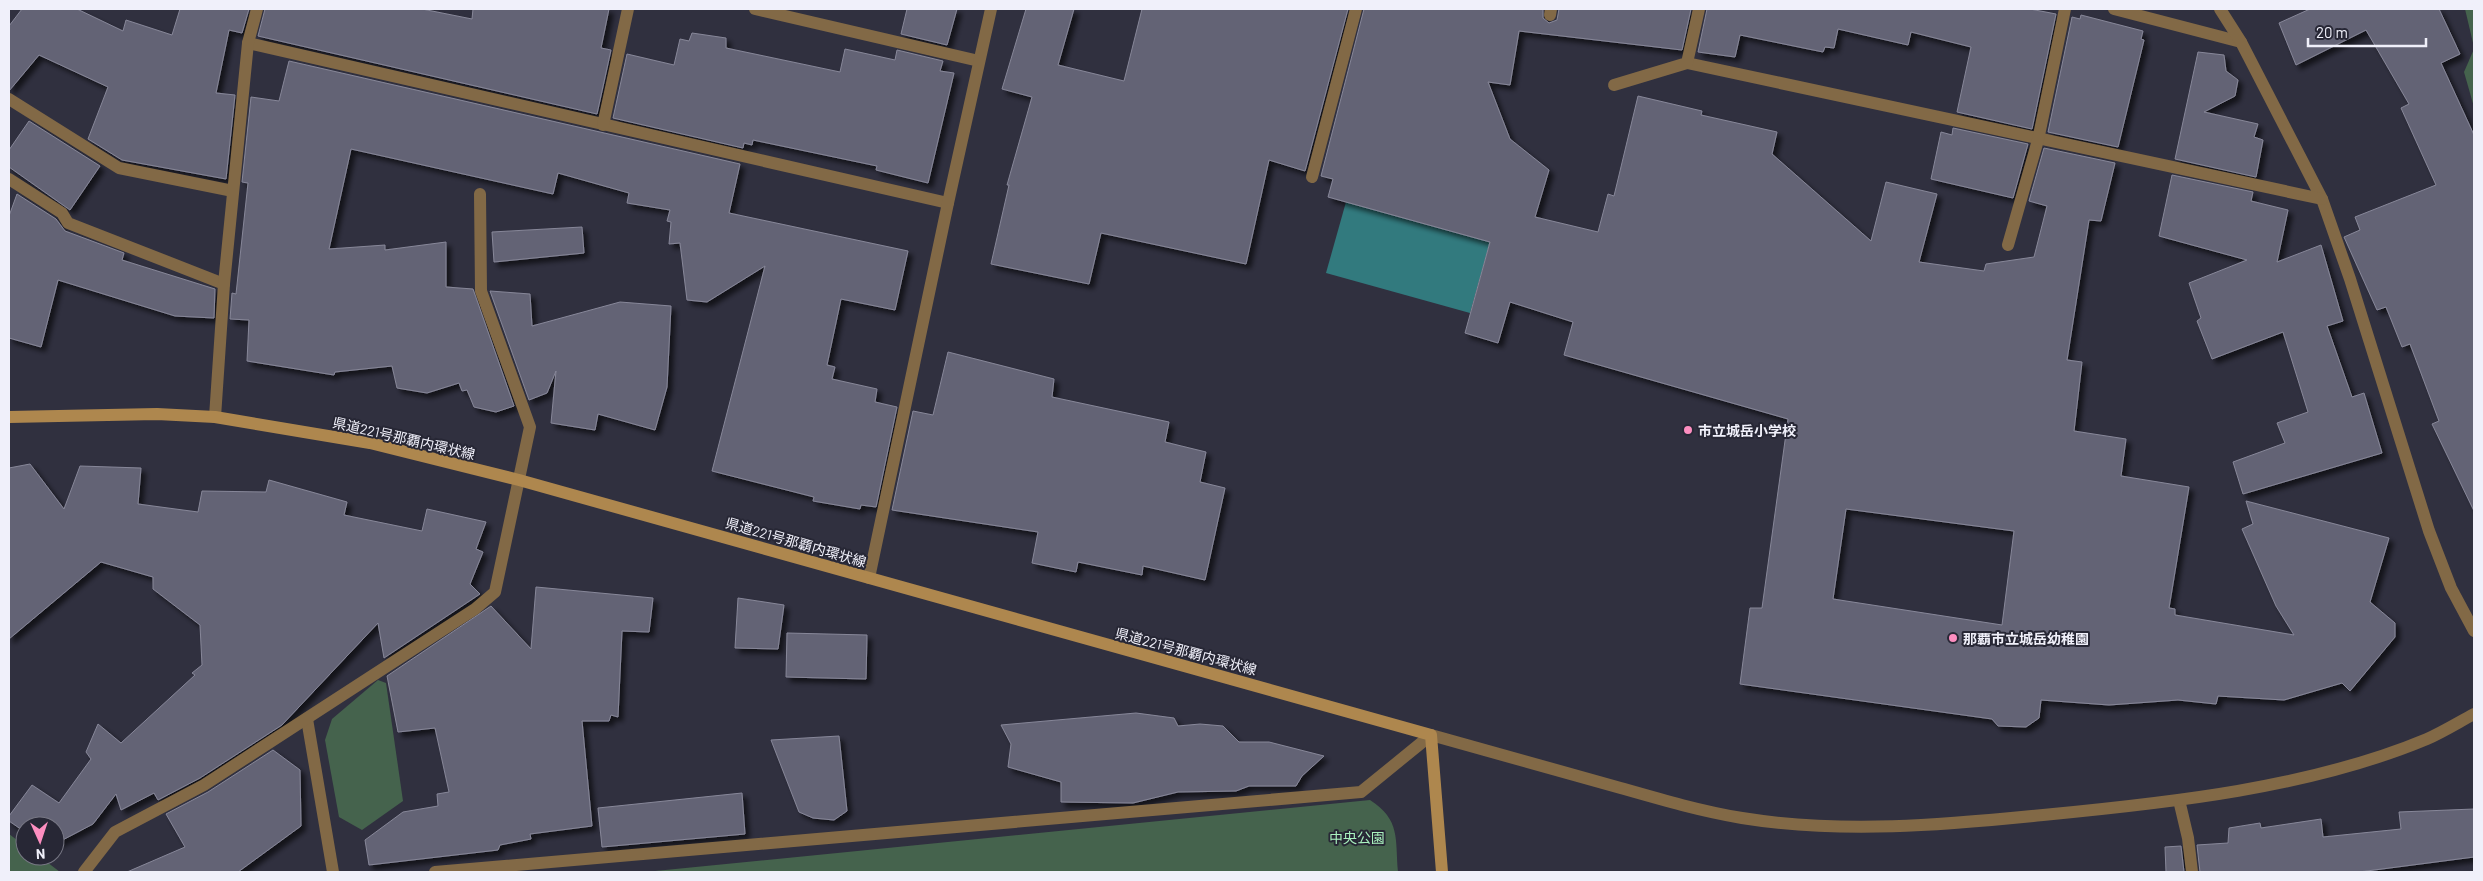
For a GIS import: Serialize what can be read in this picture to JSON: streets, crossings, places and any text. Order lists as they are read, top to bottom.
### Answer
{
  "streets": {
    "main road": ["県道221号那覇内環状線"]
  },
  "parks": ["中央公園"],
  "places": ["市立城岳小学校", "那覇市立城岳幼稚園"],
  "scale_bar": "20 m",
  "north": "bottom"
}
